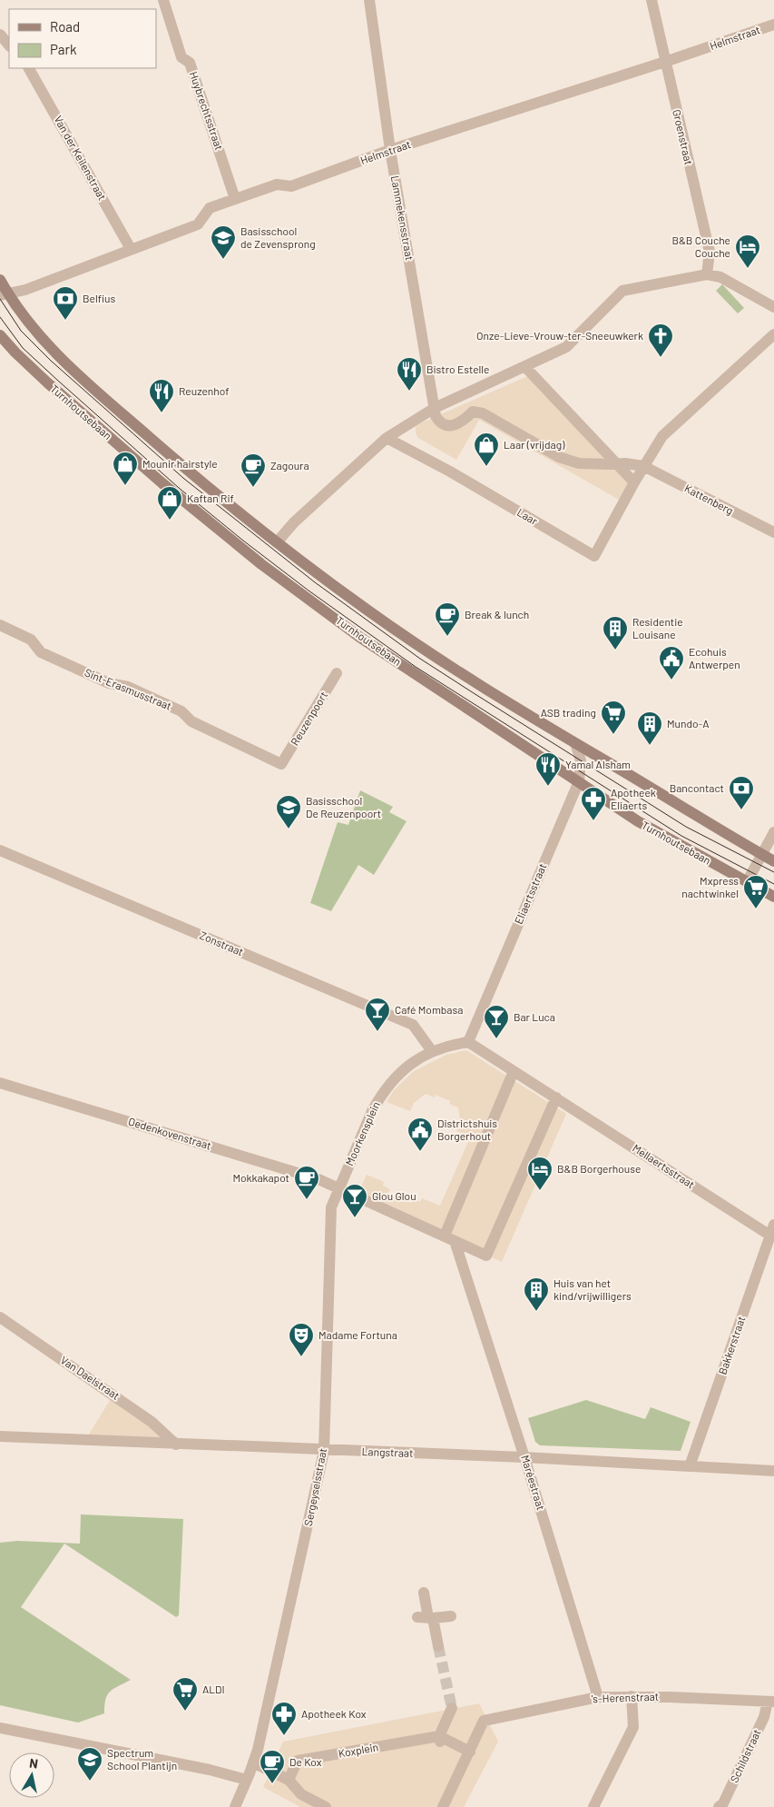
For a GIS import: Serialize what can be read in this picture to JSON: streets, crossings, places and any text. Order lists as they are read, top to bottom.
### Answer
{
  "streets": {
    "main road": ["Turnhoutsebaan"],
    "street": [
      "Helmstraat",
      "Huybrechtsstraat",
      "Groenstraat",
      "Van der Keilenstraat",
      "Lammekensstraat",
      "Kattenberg",
      "Laar",
      "Sint-Erasmusstraat",
      "Reuzenpoort",
      "Eliaertsstraat",
      "Zonstraat",
      "Oedenkovenstraat",
      "Moorkensplein",
      "Mellaertsstraat",
      "Bakkerstraat",
      "Van Daelstraat",
      "Langstraat",
      "Maréestraat",
      "Sergeyselsstraat",
      "'s-Herenstraat",
      "Koxplein",
      "Schildstraat"
    ]
  },
  "crossings": [
    ["Helmstraat", "Huybrechtsstraat"],
    ["Helmstraat", "Groenstraat"],
    ["Helmstraat", "Van der Keilenstraat"],
    ["Helmstraat", "Lammekensstraat"],
    ["Turnhoutsebaan", "Eliaertsstraat"],
    ["Kattenberg", "Laar"],
    ["Sint-Erasmusstraat", "Reuzenpoort"],
    ["Eliaertsstraat", "Moorkensplein"],
    ["Zonstraat", "Moorkensplein"],
    ["Oedenkovenstraat", "Moorkensplein"],
    ["Oedenkovenstraat", "Sergeyselsstraat"],
    ["Moorkensplein", "Sergeyselsstraat"],
    ["Mellaertsstraat", "Bakkerstraat"],
    ["Bakkerstraat", "Langstraat"],
    ["Van Daelstraat", "Langstraat"],
    ["Langstraat", "Maréestraat"],
    ["Langstraat", "Sergeyselsstraat"],
    ["Maréestraat", "'s-Herenstraat"],
    ["'s-Herenstraat", "Schildstraat"]
  ],
  "places": {
    "school or university": ["Basisschool de Zevensprong", "Basisschool De Reuzenpoort", "Spectrum School Plantijn"],
    "hotel": ["B&B Couche Couche", "B&B Borgerhouse"],
    "bank": ["Belfius", "Bancontact"],
    "church": ["Onze-Lieve-Vrouw-ter-Sneeuwkerk"],
    "restaurant": ["Bistro Estelle", "Reuzenhof", "Yamal Alsham"],
    "shop": ["Laar (vrijdag)", "Mounir hairstyle", "Kaftan Rif"],
    "cafe": [
      "Zagoura",
      "Break & lunch",
      "Mokkakapot",
      "De Kox"
    ],
    "building": ["Residentie Louisane", "Mundo-A", "Huis van het kind/vrijwilligers"],
    "public building": ["Ecohuis Antwerpen", "Districtshuis Borgerhout"],
    "supermarket": ["ASB trading", "Mxpress nachtwinkel", "ALDI"],
    "pharmacy": ["Apotheek Eliaerts", "Apotheek Kox"],
    "bar": ["Café Mombasa", "Bar Luca", "Glou Glou"],
    "theatre": ["Madame Fortuna"]
  },
  "legend": ["Road", "Park"],
  "north": "top"
}
